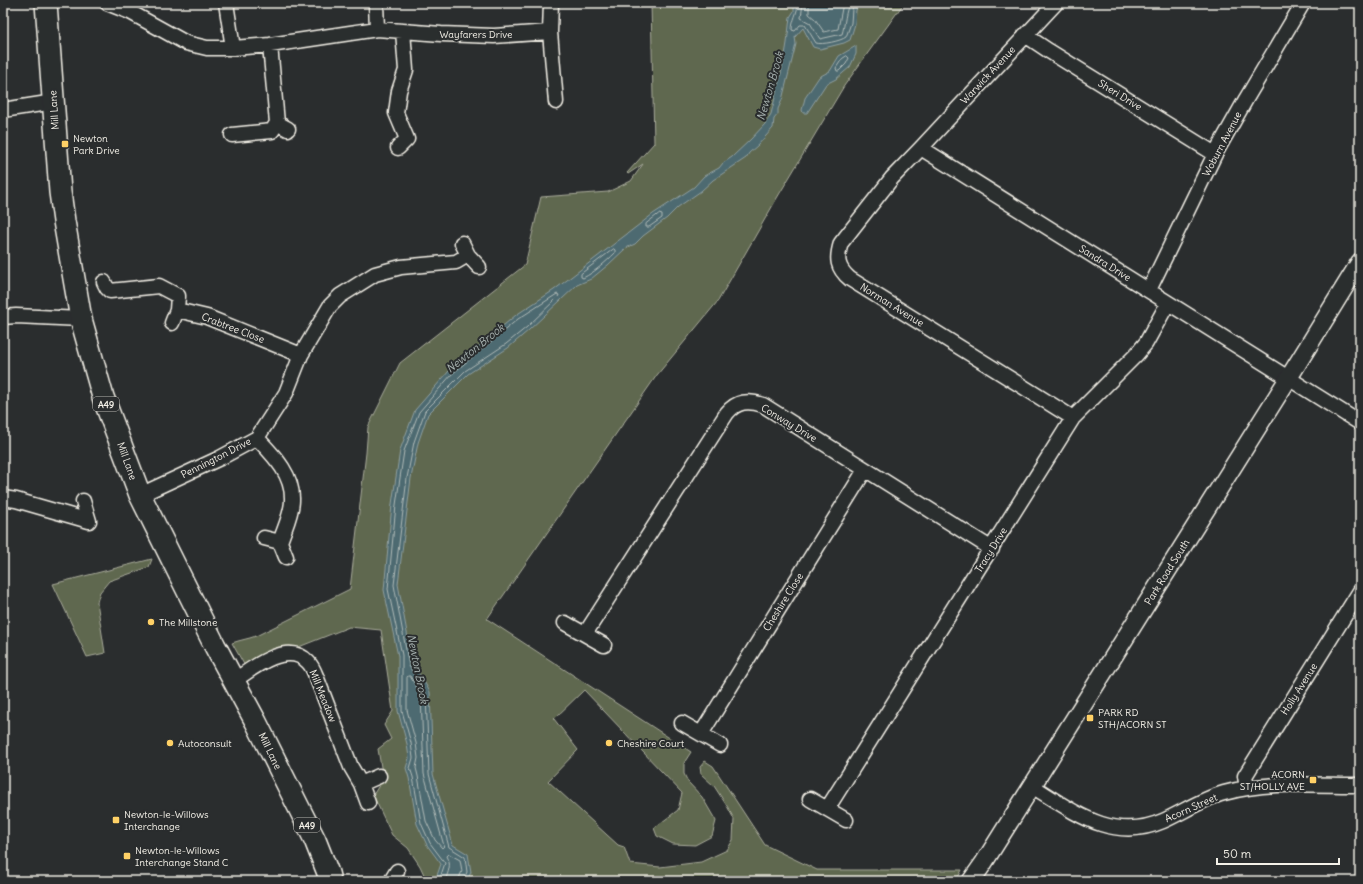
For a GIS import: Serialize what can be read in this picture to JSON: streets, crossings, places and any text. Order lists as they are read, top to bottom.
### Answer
{
  "streets": {
    "main road": ["Mill Lane", "A49"],
    "street": [
      "Wayfarers Drive",
      "Warwick Avenue",
      "Sheri Drive",
      "Woburn Avenue",
      "Sandra Drive",
      "Norman Avenue",
      "Crabtree Close",
      "Conway Drive",
      "Pennington Drive",
      "Tracy Drive",
      "Park Road South",
      "Cheshire Close",
      "Holly Avenue",
      "Mill Meadow",
      "Acorn Street"
    ]
  },
  "crossings": [
    ["Warwick Avenue", "Sheri Drive"],
    ["Warwick Avenue", "Sandra Drive"],
    ["Warwick Avenue", "Norman Avenue"],
    ["Sheri Drive", "Woburn Avenue"],
    ["Mill Lane", "Pennington Drive"],
    ["Mill Lane", "Mill Meadow"],
    ["Woburn Avenue", "Sandra Drive"],
    ["Sandra Drive", "Norman Avenue"],
    ["Sandra Drive", "Tracy Drive"],
    ["Sandra Drive", "Park Road South"],
    ["Norman Avenue", "Tracy Drive"],
    ["Crabtree Close", "Pennington Drive"],
    ["Conway Drive", "Tracy Drive"],
    ["Conway Drive", "Cheshire Close"],
    ["Park Road South", "Acorn Street"],
    ["Holly Avenue", "Acorn Street"]
  ],
  "water": ["Newton Brook"],
  "places": {
    "transit": [
      "Newton Park Drive",
      "PARK RD STH/ACORN ST",
      "ACORN ST/HOLLY AVE",
      "Newton-le-Willows Interchange",
      "Newton-le-Willows Interchange Stand C"
    ],
    "other": ["The Millstone", "Autoconsult", "Cheshire Court"]
  },
  "scale_bar": "50 m"
}
